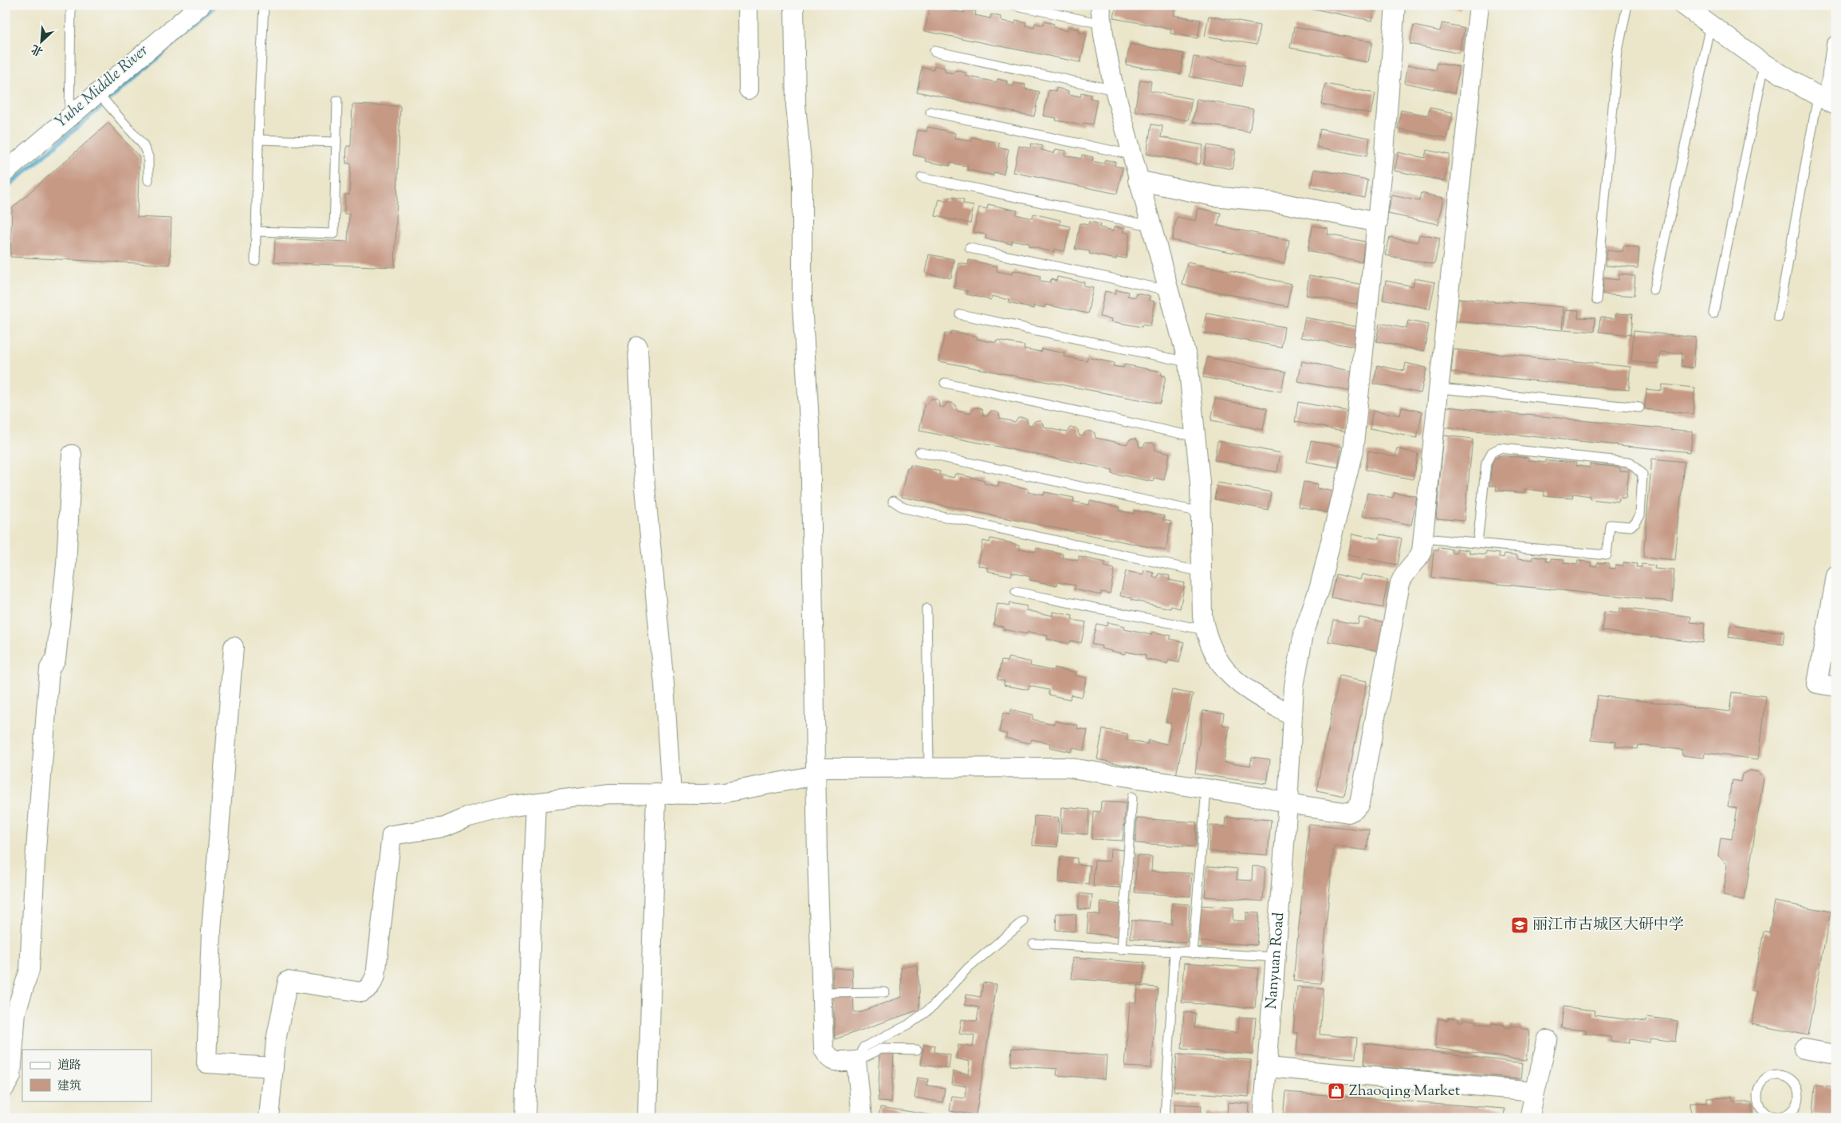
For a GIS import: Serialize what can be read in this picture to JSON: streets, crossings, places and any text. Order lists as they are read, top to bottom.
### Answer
{
  "streets": {
    "street": ["Nanyuan Road"]
  },
  "water": ["Yuhe Middle River"],
  "places": {
    "school or university": ["丽江市古城区大研中学"],
    "shop": ["Zhaoqing Market"]
  },
  "legend": ["道路", "建筑"],
  "north": "bottom left"
}
